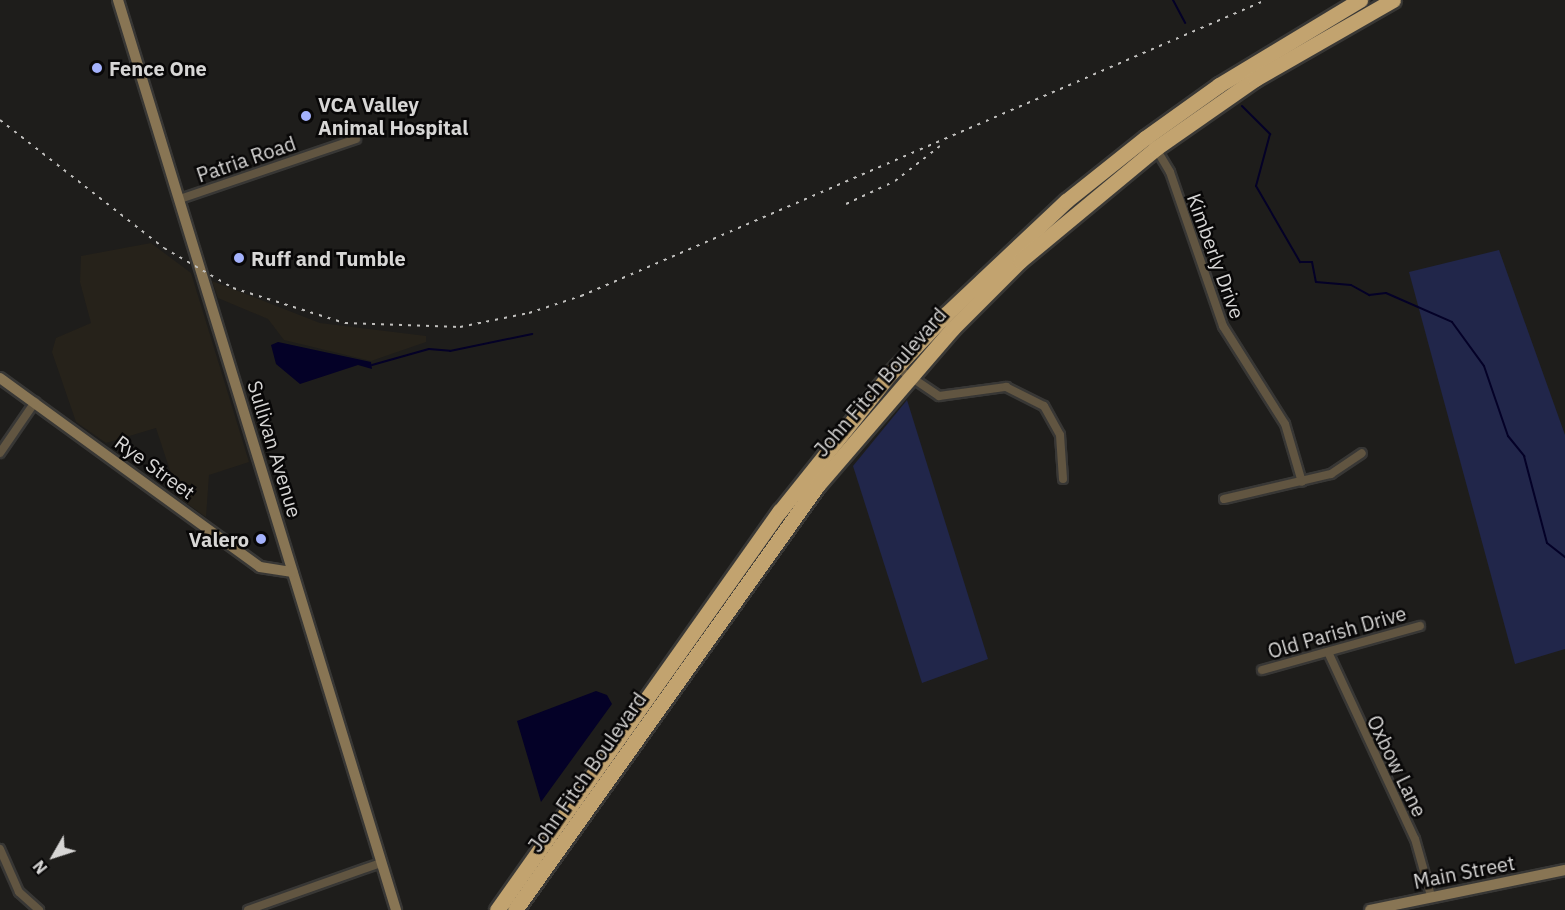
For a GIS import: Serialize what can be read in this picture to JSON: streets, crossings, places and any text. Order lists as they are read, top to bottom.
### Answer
{
  "streets": {
    "highway": ["John Fitch Boulevard"],
    "main road": ["Sullivan Avenue", "Rye Street", "Main Street"],
    "street": [
      "Patria Road",
      "Kimberly Drive",
      "Old Parish Drive",
      "Oxbow Lane"
    ]
  },
  "crossings": [
    ["Patria Road", "Sullivan Avenue"],
    ["Kimberly Drive", "John Fitch Boulevard"],
    ["Sullivan Avenue", "Rye Street"],
    ["Old Parish Drive", "Oxbow Lane"],
    ["Oxbow Lane", "Main Street"]
  ],
  "places": [
    "Fence One",
    "VCA Valley Animal Hospital",
    "Ruff and Tumble",
    "Valero"
  ],
  "north": "bottom left"
}
